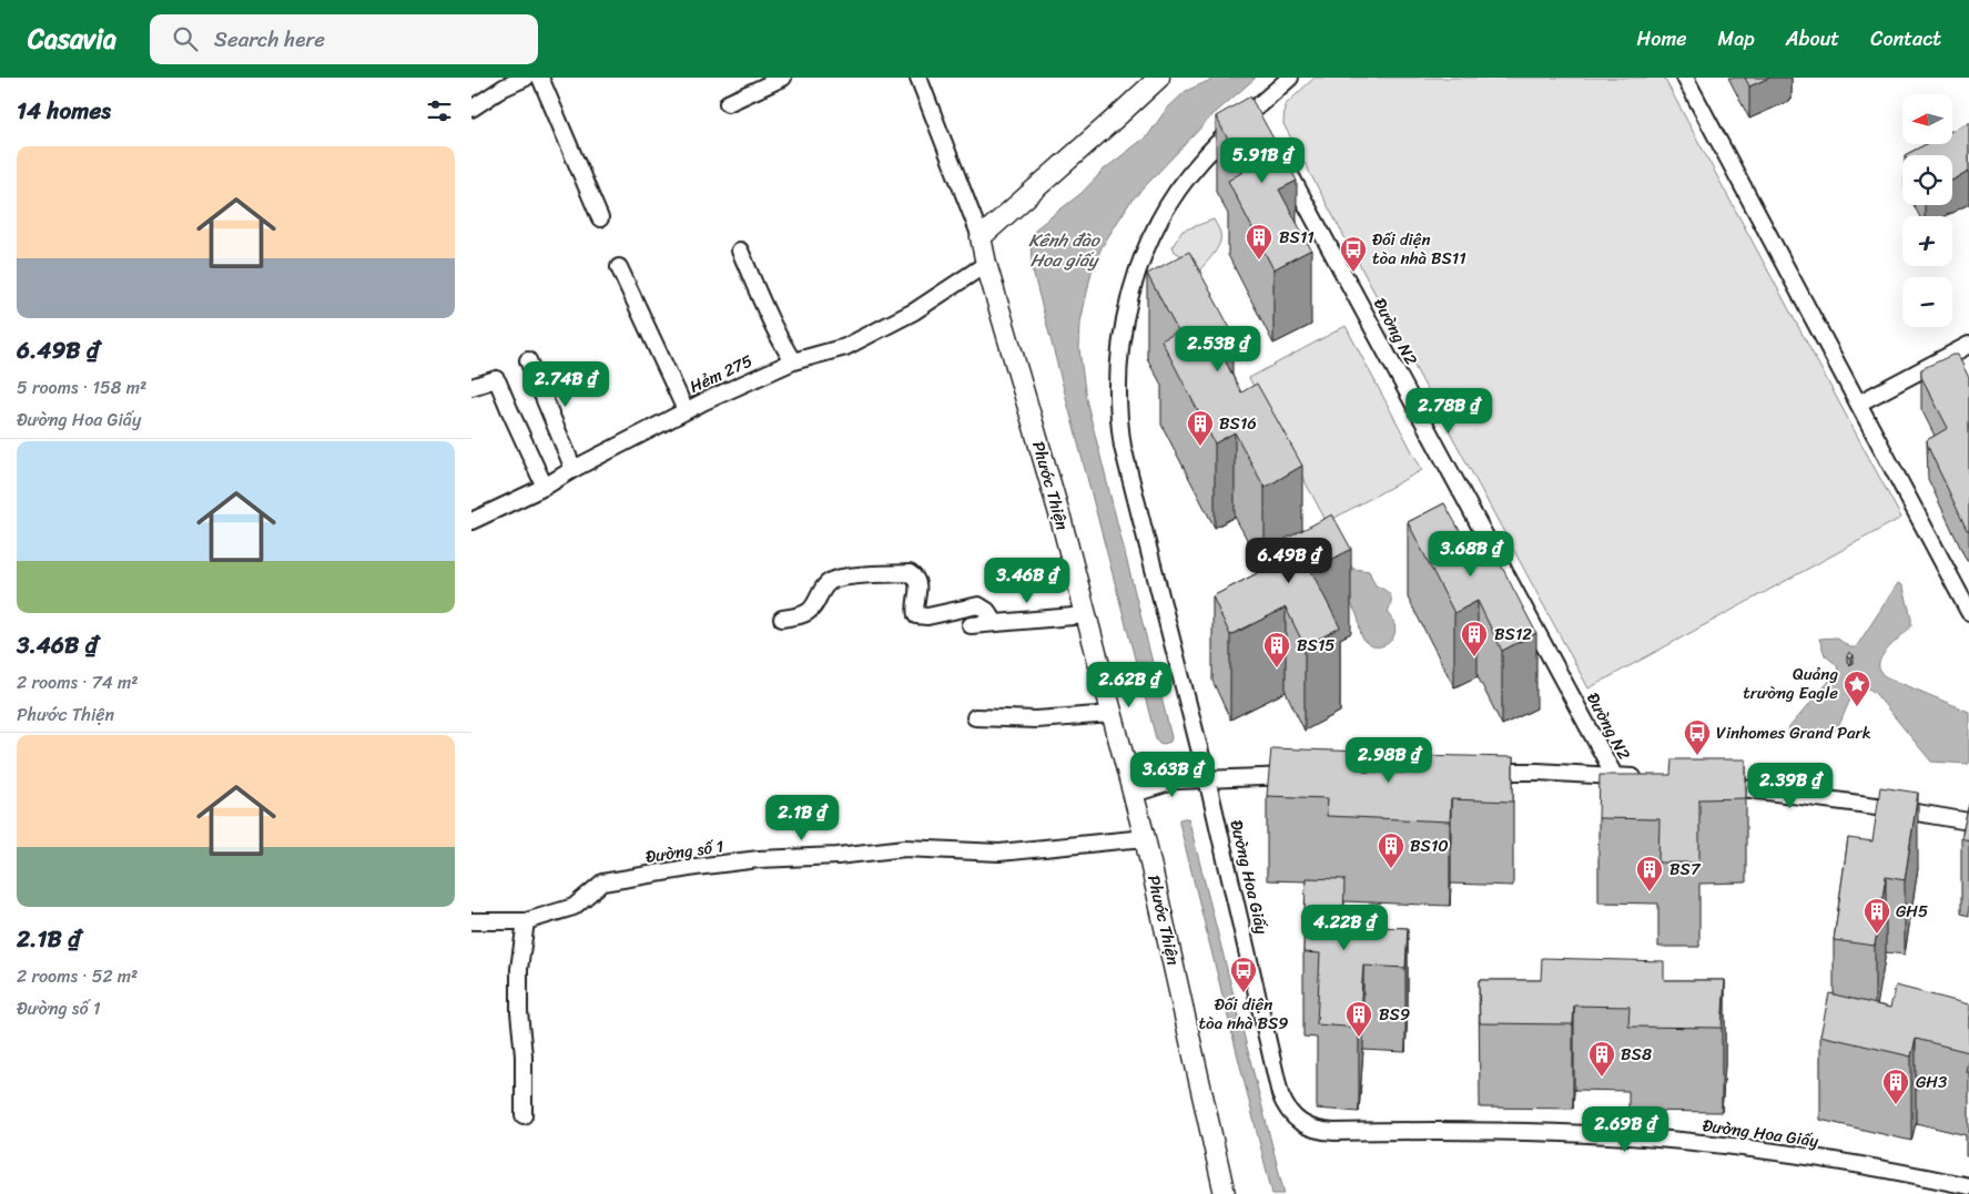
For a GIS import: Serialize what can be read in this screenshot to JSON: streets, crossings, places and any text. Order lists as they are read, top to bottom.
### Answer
{
  "streets": {
    "street": [
      "Đường N2",
      "Hẻm 275",
      "Phước Thiện",
      "Đường số 1",
      "Đường Hoa Giấy"
    ]
  },
  "crossings": [
    ["Hẻm 275", "Phước Thiện"],
    ["Phước Thiện", "Đường số 1"]
  ],
  "water": ["Kênh đào Hoa giấy"],
  "places": {
    "building": [
      "BS11",
      "BS16",
      "BS12",
      "BS15",
      "BS10",
      "BS7",
      "GH5",
      "BS9",
      "BS8",
      "GH3"
    ],
    "bus stop": ["Đối diện tòa nhà BS11", "Vinhomes Grand Park", "Đối diện tòa nhà BS9"],
    "place": ["Quảng trường Eagle"]
  },
  "north": "left",
  "page": {
    "header": "Casavia",
    "search": "Search here",
    "nav": [
      "Home",
      "Map",
      "About",
      "Contact"
    ],
    "heading": "14 homes",
    "map_buttons": ["+", "−"],
    "price": [
      "5.91B ₫",
      "2.53B ₫",
      "2.74B ₫",
      "2.78B ₫",
      "3.68B ₫",
      "6.49B ₫",
      "3.46B ₫",
      "2.62B ₫",
      "2.98B ₫",
      "3.63B ₫",
      "2.39B ₫",
      "2.1B ₫",
      "4.22B ₫",
      "2.69B ₫"
    ],
    "list": [
      {
        "name": "6.49B ₫",
        "note": "5 rooms · 158 m² · Đường Hoa Giấy"
      },
      {
        "name": "3.46B ₫",
        "note": "2 rooms · 74 m² · Phước Thiện"
      },
      {
        "name": "2.1B ₫",
        "note": "2 rooms · 52 m² · Đường số 1"
      }
    ]
  }
}
